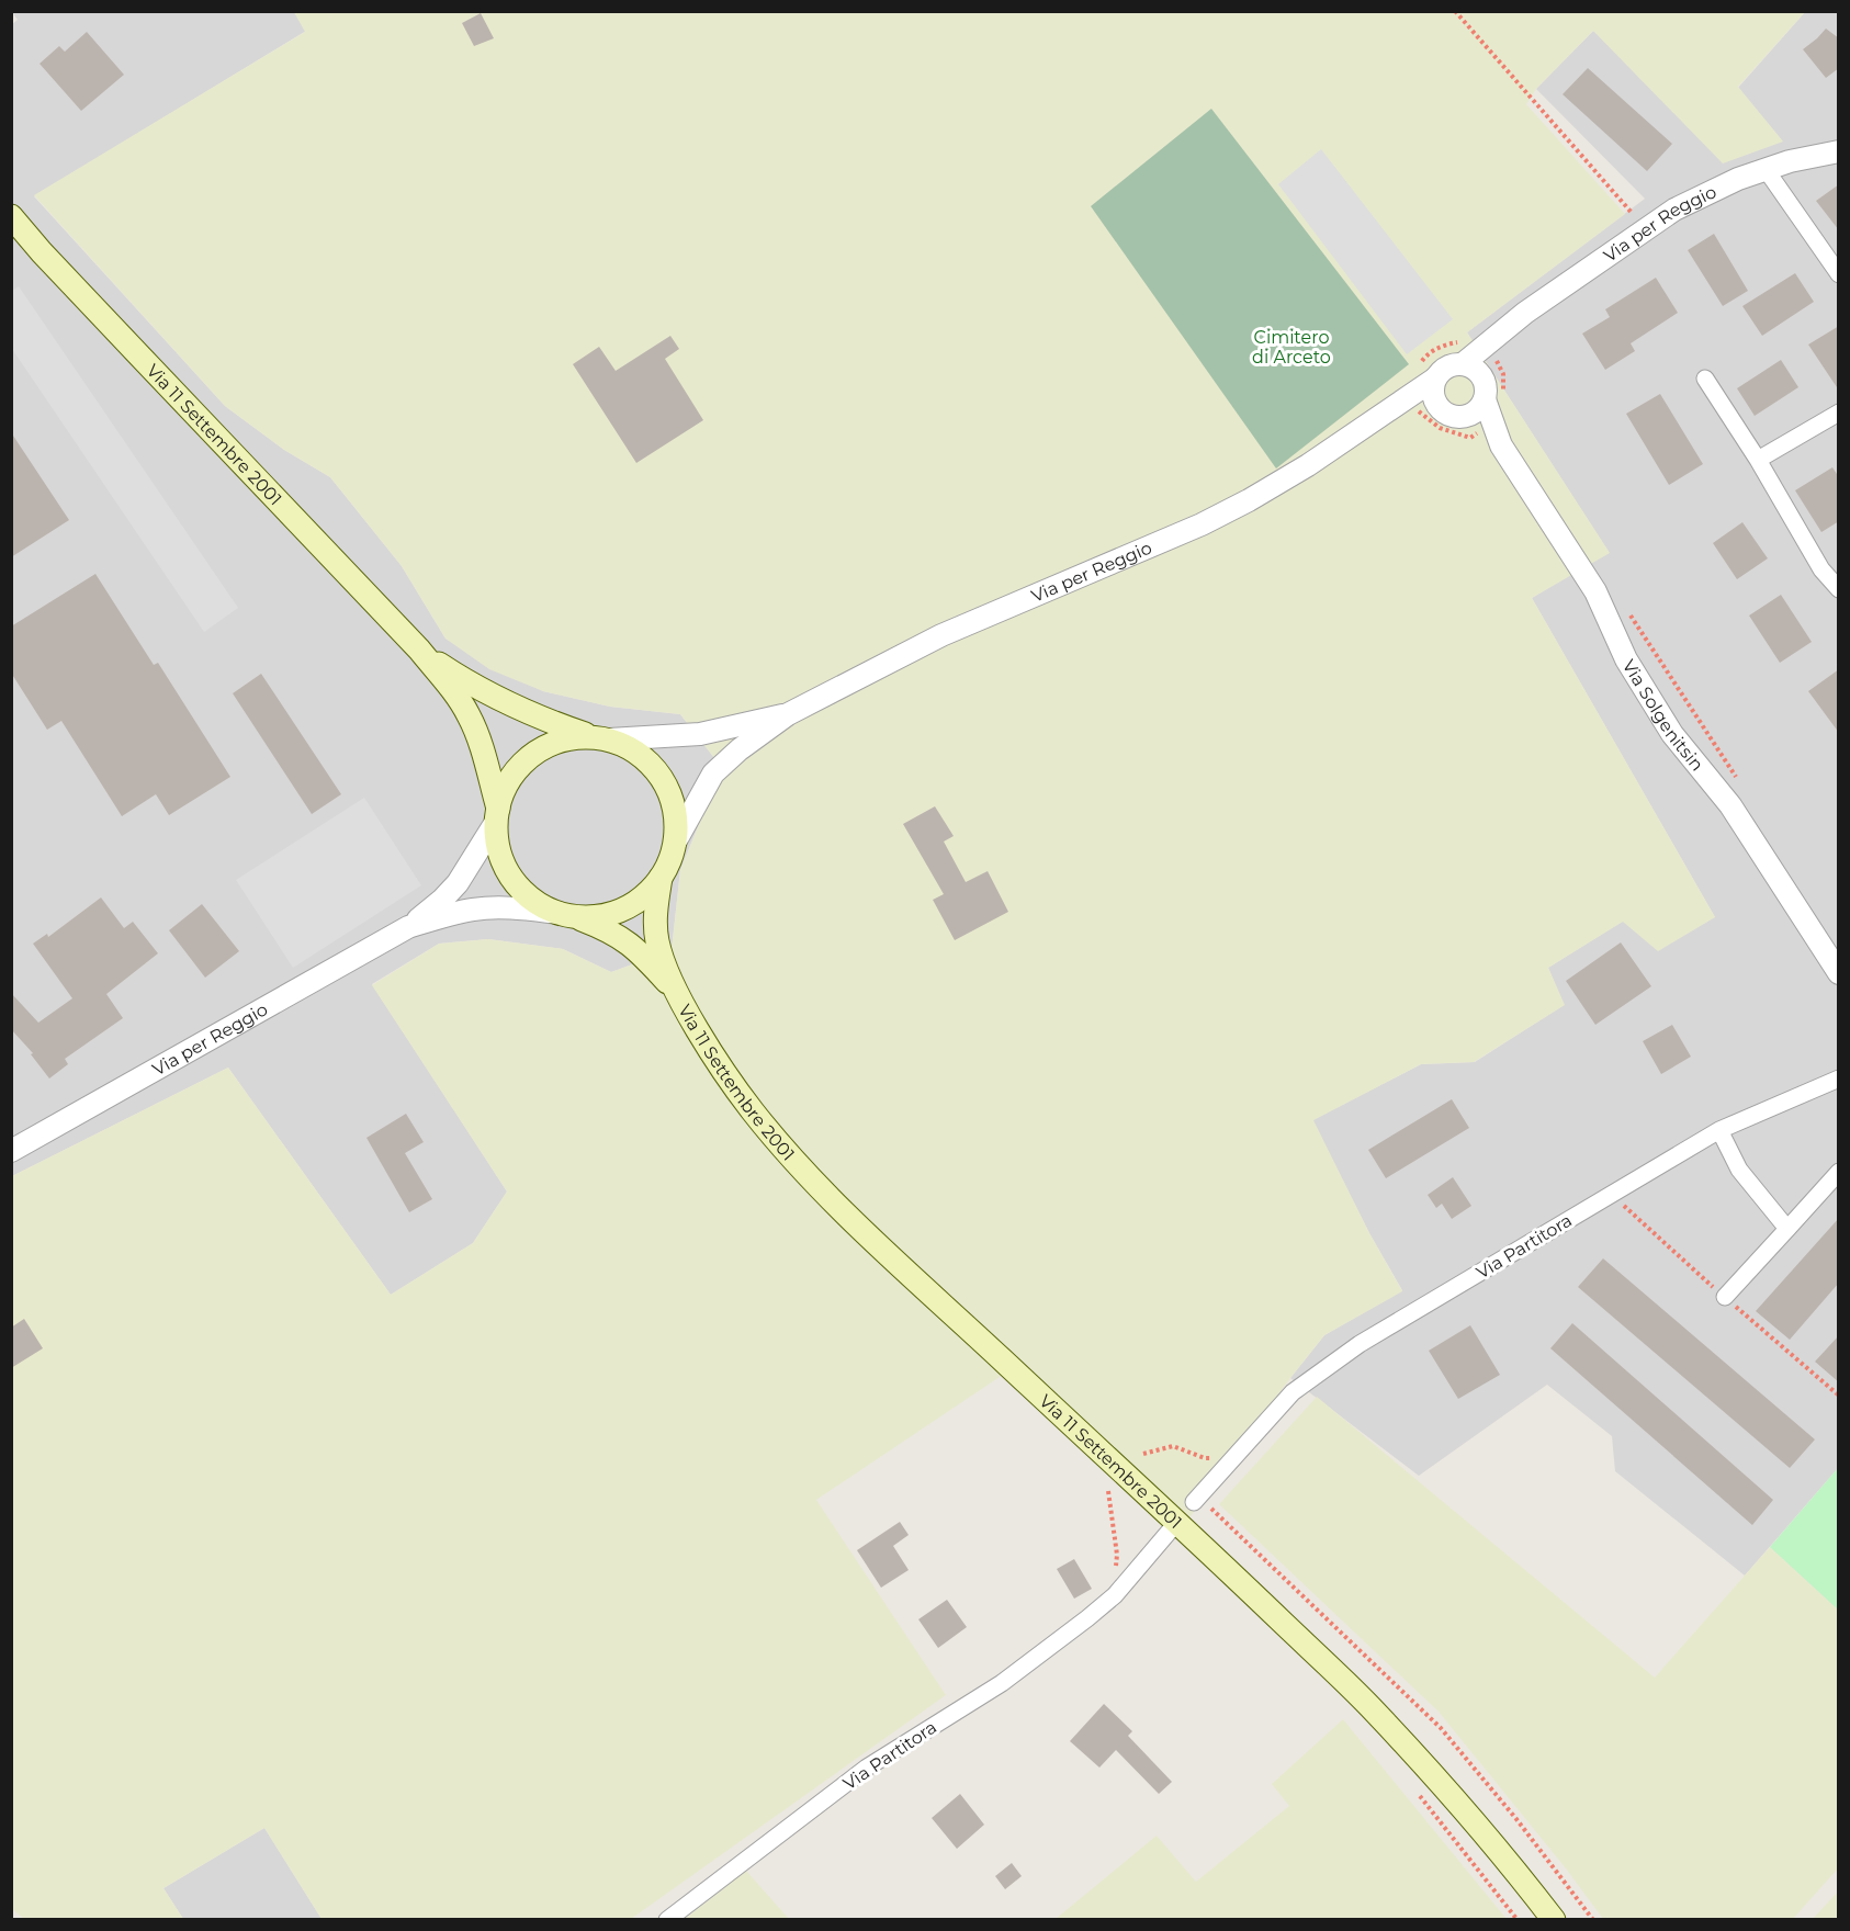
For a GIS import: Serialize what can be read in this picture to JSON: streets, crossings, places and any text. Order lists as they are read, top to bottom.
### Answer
{
  "streets": {
    "main road": ["Via 11 Settembre 2001"],
    "street": ["Via per Reggio", "Via Solgenitsin", "Via Partitora"]
  },
  "crossings": [
    ["Via per Reggio", "Via 11 Settembre 2001"],
    ["Via per Reggio", "Via Solgenitsin"],
    ["Via 11 Settembre 2001", "Via Partitora"]
  ],
  "parks": ["Cimitero di Arceto"]
}
